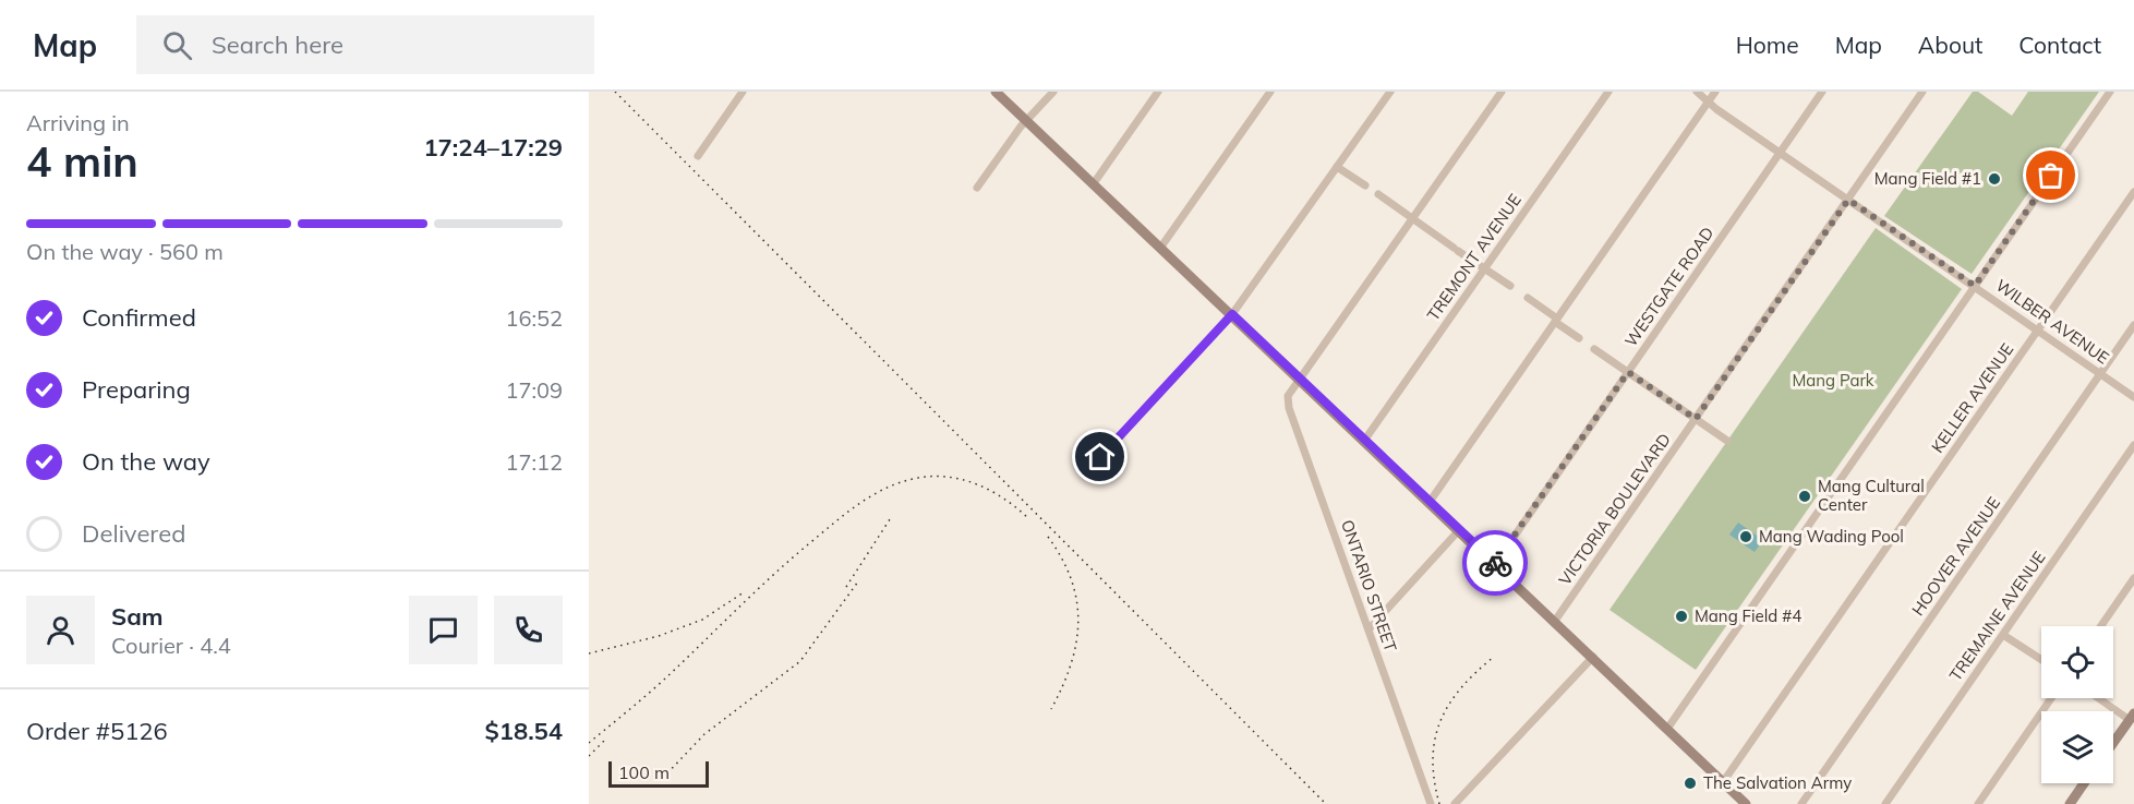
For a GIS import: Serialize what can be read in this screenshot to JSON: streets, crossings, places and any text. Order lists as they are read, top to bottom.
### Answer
{
  "streets": {
    "street": [
      "TREMONT AVENUE",
      "WESTGATE ROAD",
      "WILBER AVENUE",
      "KELLER AVENUE",
      "VICTORIA BOULEVARD",
      "HOOVER AVENUE",
      "ONTARIO STREET",
      "TREMAINE AVENUE"
    ]
  },
  "crossings": [
    ["WESTGATE ROAD", "WILBER AVENUE"],
    ["WILBER AVENUE", "KELLER AVENUE"],
    ["WILBER AVENUE", "VICTORIA BOULEVARD"],
    ["WILBER AVENUE", "HOOVER AVENUE"]
  ],
  "parks": ["Mang Park"],
  "places": [
    "Mang Field #1",
    "Mang Cultural Center",
    "Mang Wading Pool",
    "Mang Field #4",
    "The Salvation Army"
  ],
  "scale_bar": "100 m",
  "page": {
    "header": "Map",
    "search": "Search here",
    "nav": [
      "Home",
      "Map",
      "About",
      "Contact"
    ],
    "heading": ["4 min", "Arriving in", "17:24–17:29"],
    "panel": [
      "Sam",
      "Courier · 4.4",
      "Order #5126",
      "$18.54"
    ],
    "bar": "On the way · 560 m",
    "list": [
      ["Confirmed", "16:52"],
      ["Preparing", "17:09"],
      ["On the way", "17:12"],
      "Delivered"
    ],
    "scale": "100 m"
  }
}
